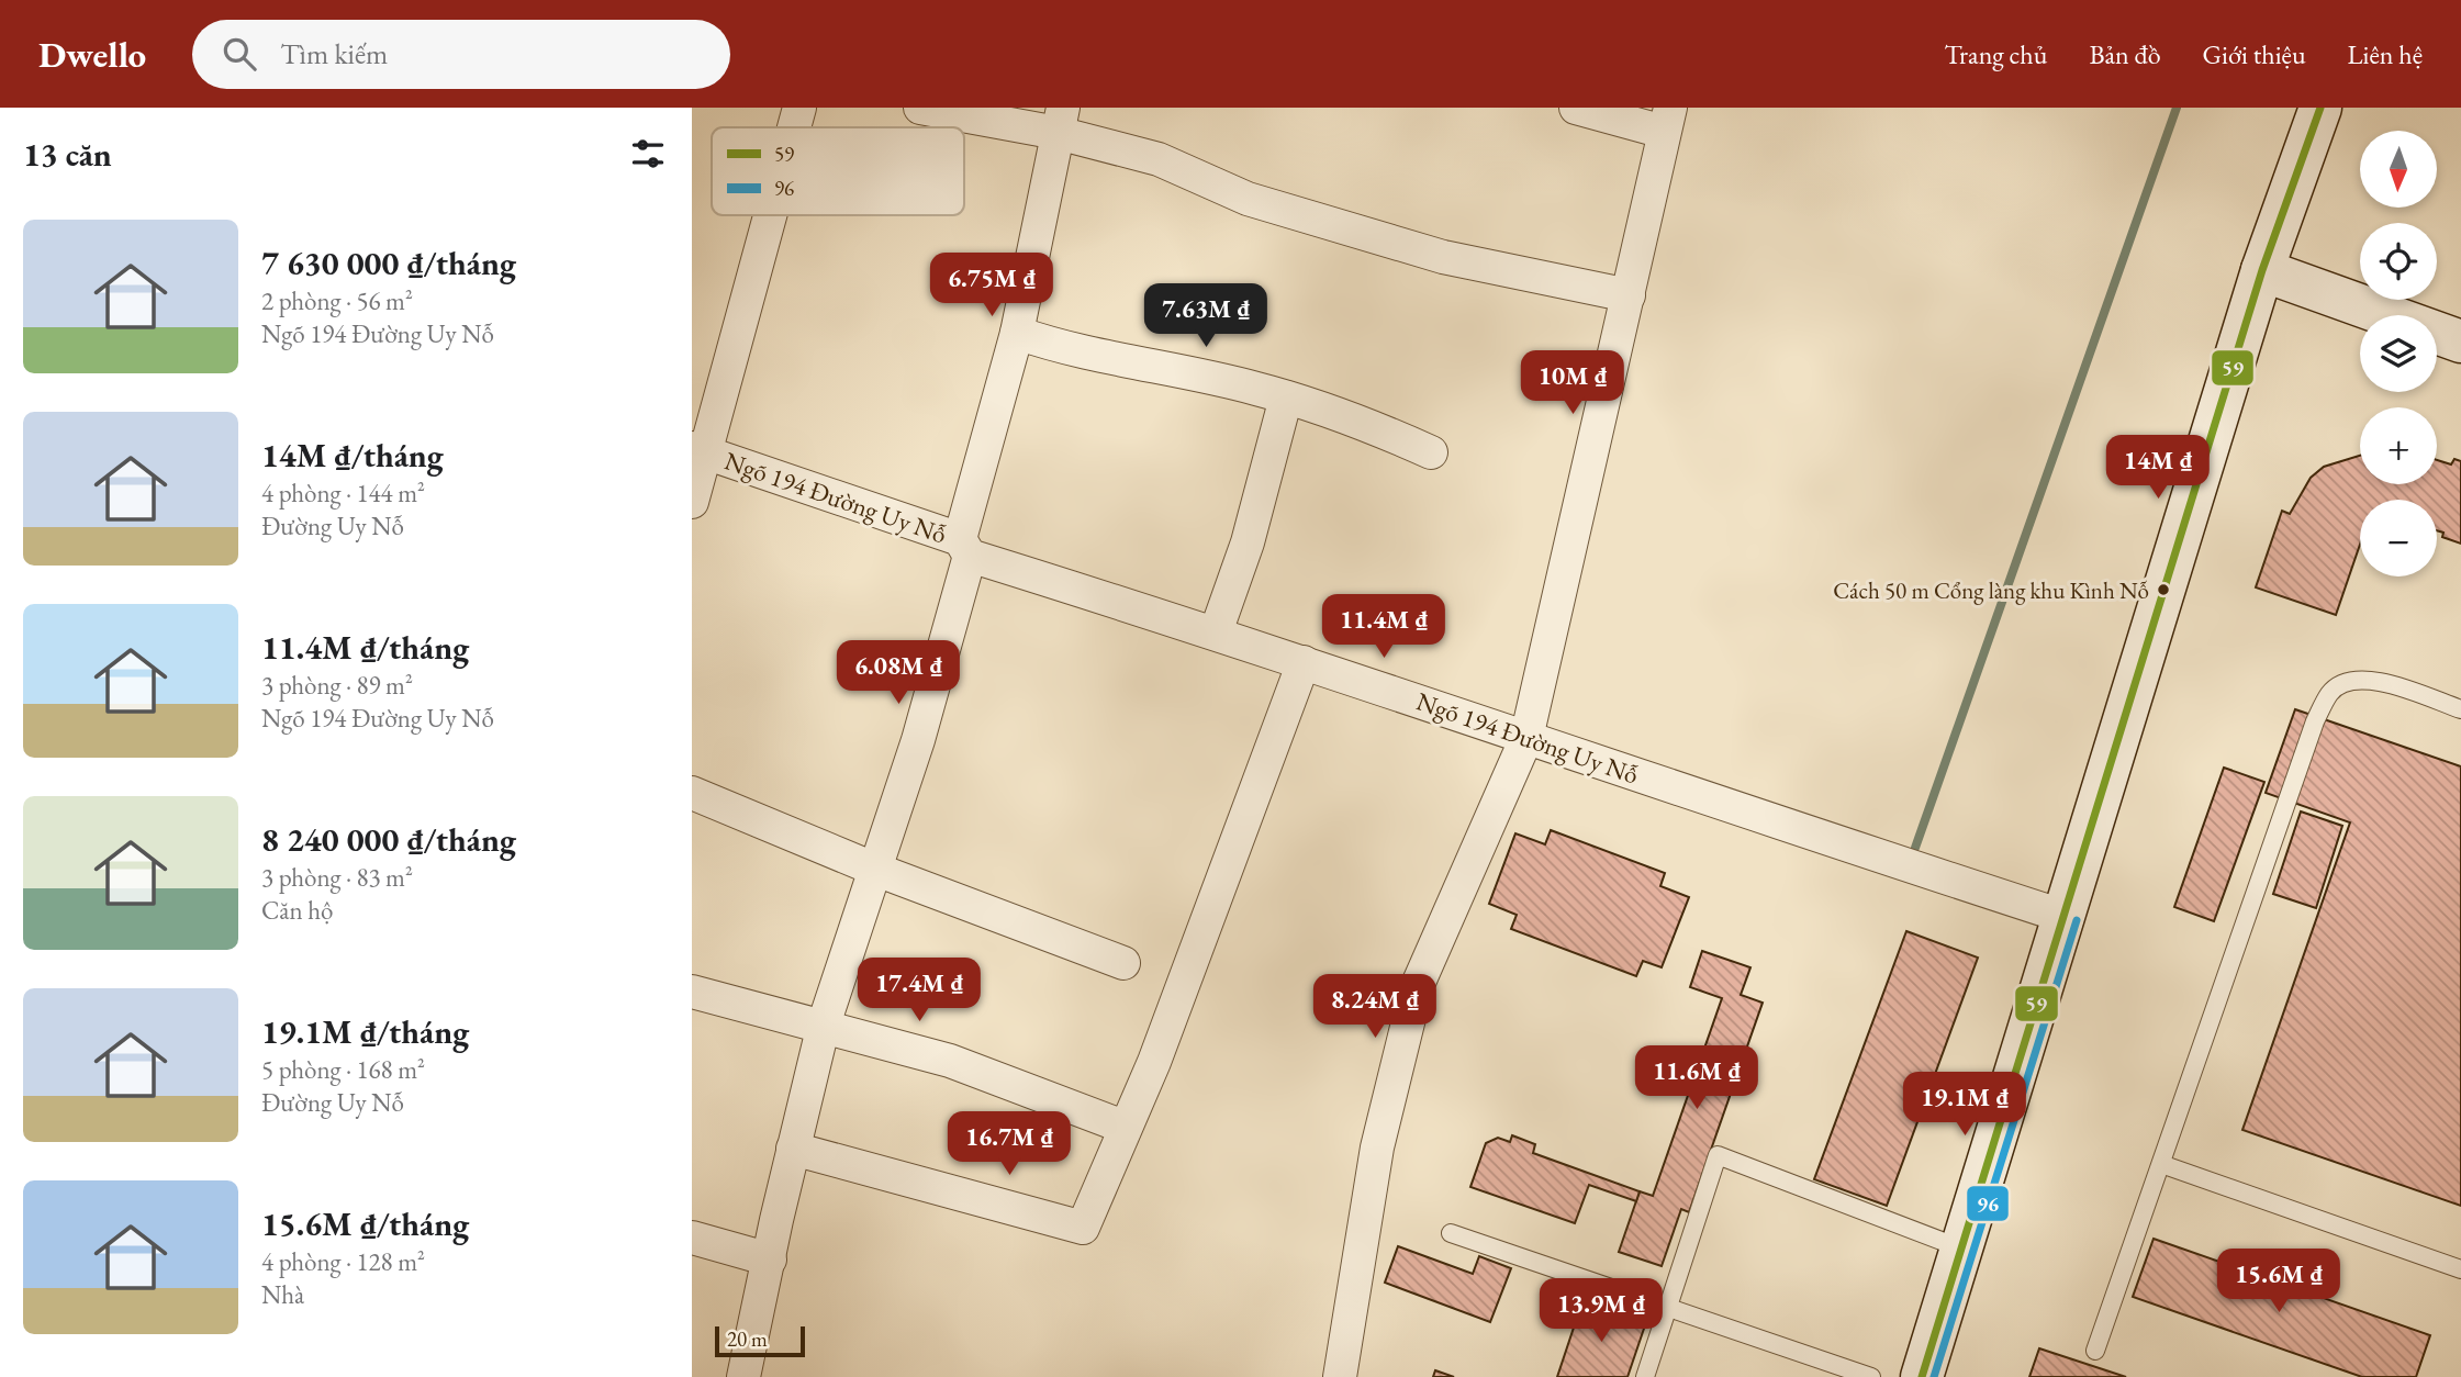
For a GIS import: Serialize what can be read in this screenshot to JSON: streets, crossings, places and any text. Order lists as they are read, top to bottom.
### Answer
{
  "streets": {
    "street": ["Ngõ 194 Đường Uy Nỗ"]
  },
  "places": ["Cách 50 m Cổng làng khu Kình Nỗ"],
  "lines": ["transit line 59", "transit line 96"],
  "legend": ["59", "96"],
  "scale_bar": "20 m",
  "north": "bottom",
  "page": {
    "header": "Dwello",
    "search": "Tìm kiếm",
    "nav": [
      "Trang chủ",
      "Bản đồ",
      "Giới thiệu",
      "Liên hệ"
    ],
    "heading": "13 căn",
    "map_buttons": ["+", "−"],
    "list": [
      {
        "name": "7 630 000 ₫/tháng",
        "note": "2 phòng · 56 m² · Ngõ 194 Đường Uy Nỗ"
      },
      {
        "name": "14M ₫/tháng",
        "note": "4 phòng · 144 m² · Đường Uy Nỗ"
      },
      {
        "name": "11.4M ₫/tháng",
        "note": "3 phòng · 89 m² · Ngõ 194 Đường Uy Nỗ"
      },
      {
        "name": "8 240 000 ₫/tháng",
        "note": "3 phòng · 83 m² · Căn hộ"
      },
      {
        "name": "19.1M ₫/tháng",
        "note": "5 phòng · 168 m² · Đường Uy Nỗ"
      },
      {
        "name": "15.6M ₫/tháng",
        "note": "4 phòng · 128 m² · Nhà"
      }
    ],
    "price": [
      "6.75M ₫",
      "7.63M ₫",
      "10M ₫",
      "14M ₫",
      "11.4M ₫",
      "6.08M ₫",
      "17.4M ₫",
      "8.24M ₫",
      "11.6M ₫",
      "19.1M ₫",
      "16.7M ₫",
      "15.6M ₫",
      "13.9M ₫"
    ],
    "scale": "20 m"
  }
}
